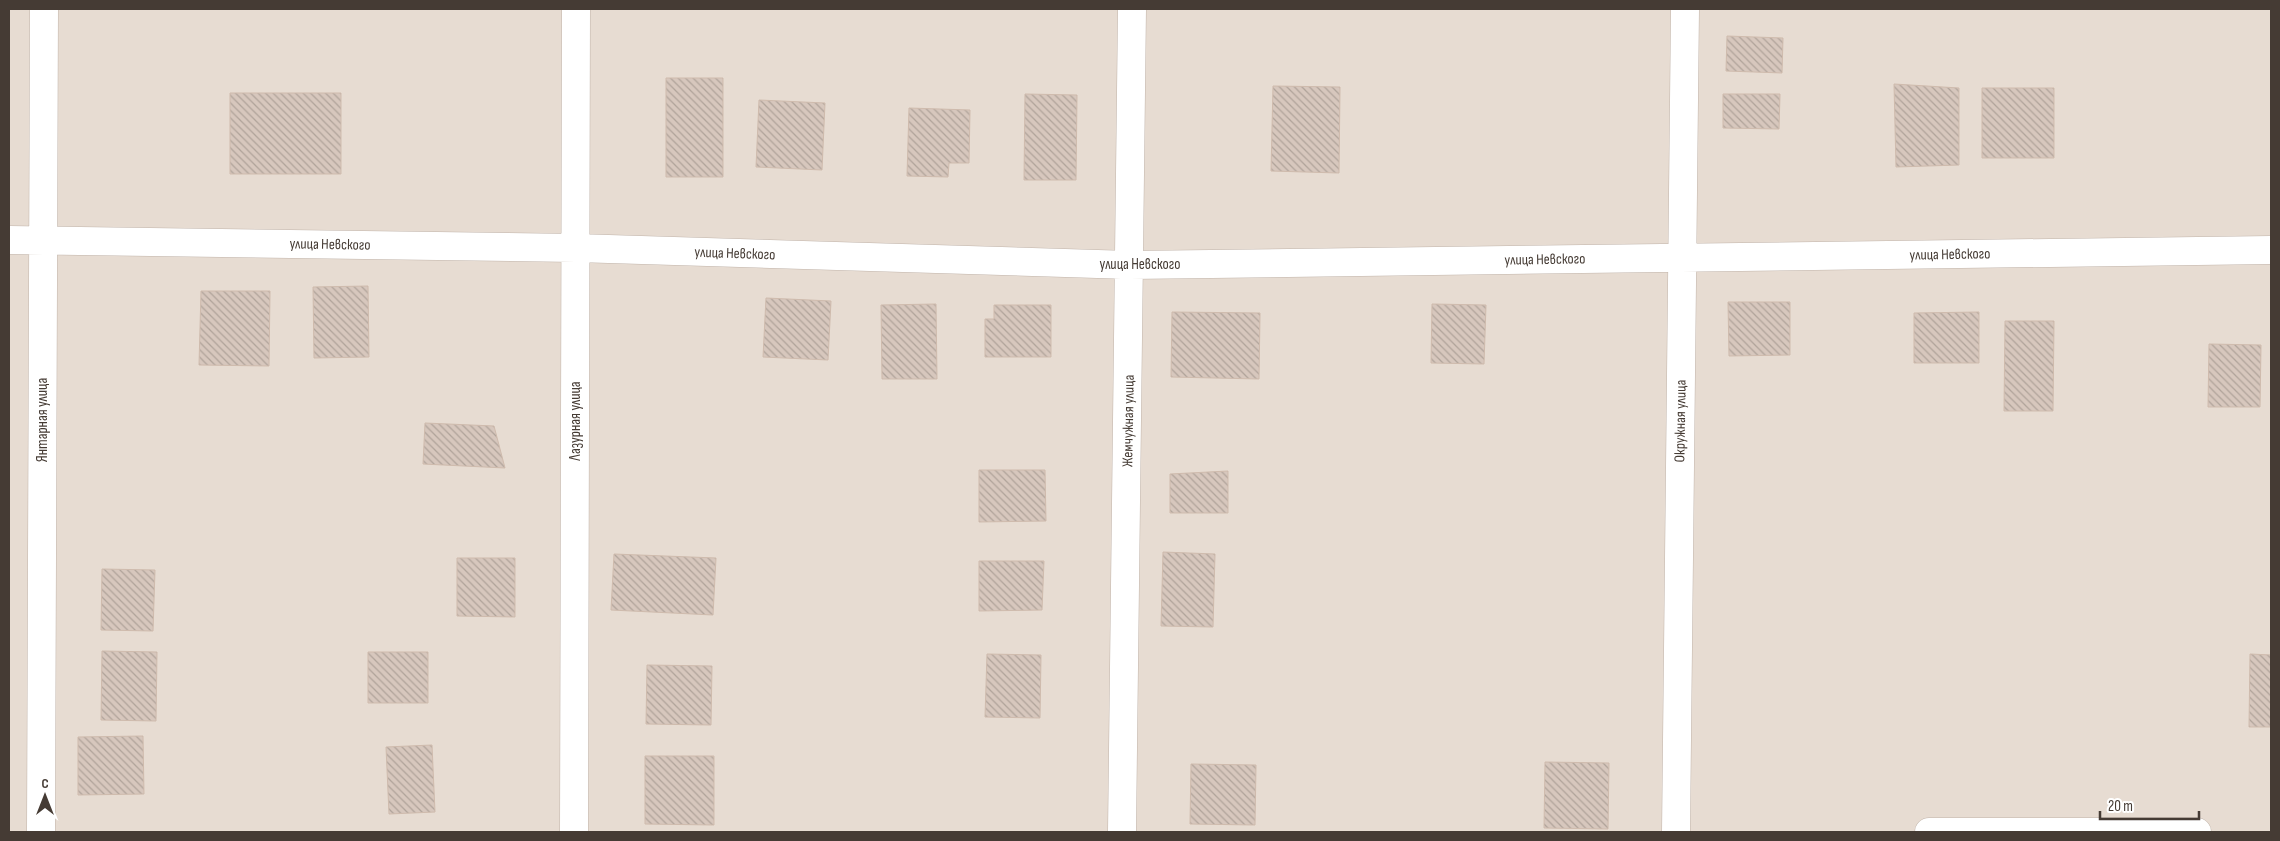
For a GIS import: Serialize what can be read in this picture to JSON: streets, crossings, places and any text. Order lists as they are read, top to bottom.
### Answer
{
  "streets": {
    "street": [
      "улица Невского",
      "Янтарная улица",
      "Лазурная улица",
      "Жемчужная улица",
      "Окружная улица"
    ]
  },
  "crossings": [
    ["улица Невского", "Янтарная улица"],
    ["улица Невского", "Лазурная улица"],
    ["улица Невского", "Жемчужная улица"],
    ["улица Невского", "Окружная улица"]
  ],
  "scale_bar": "20 m",
  "north": "top"
}
